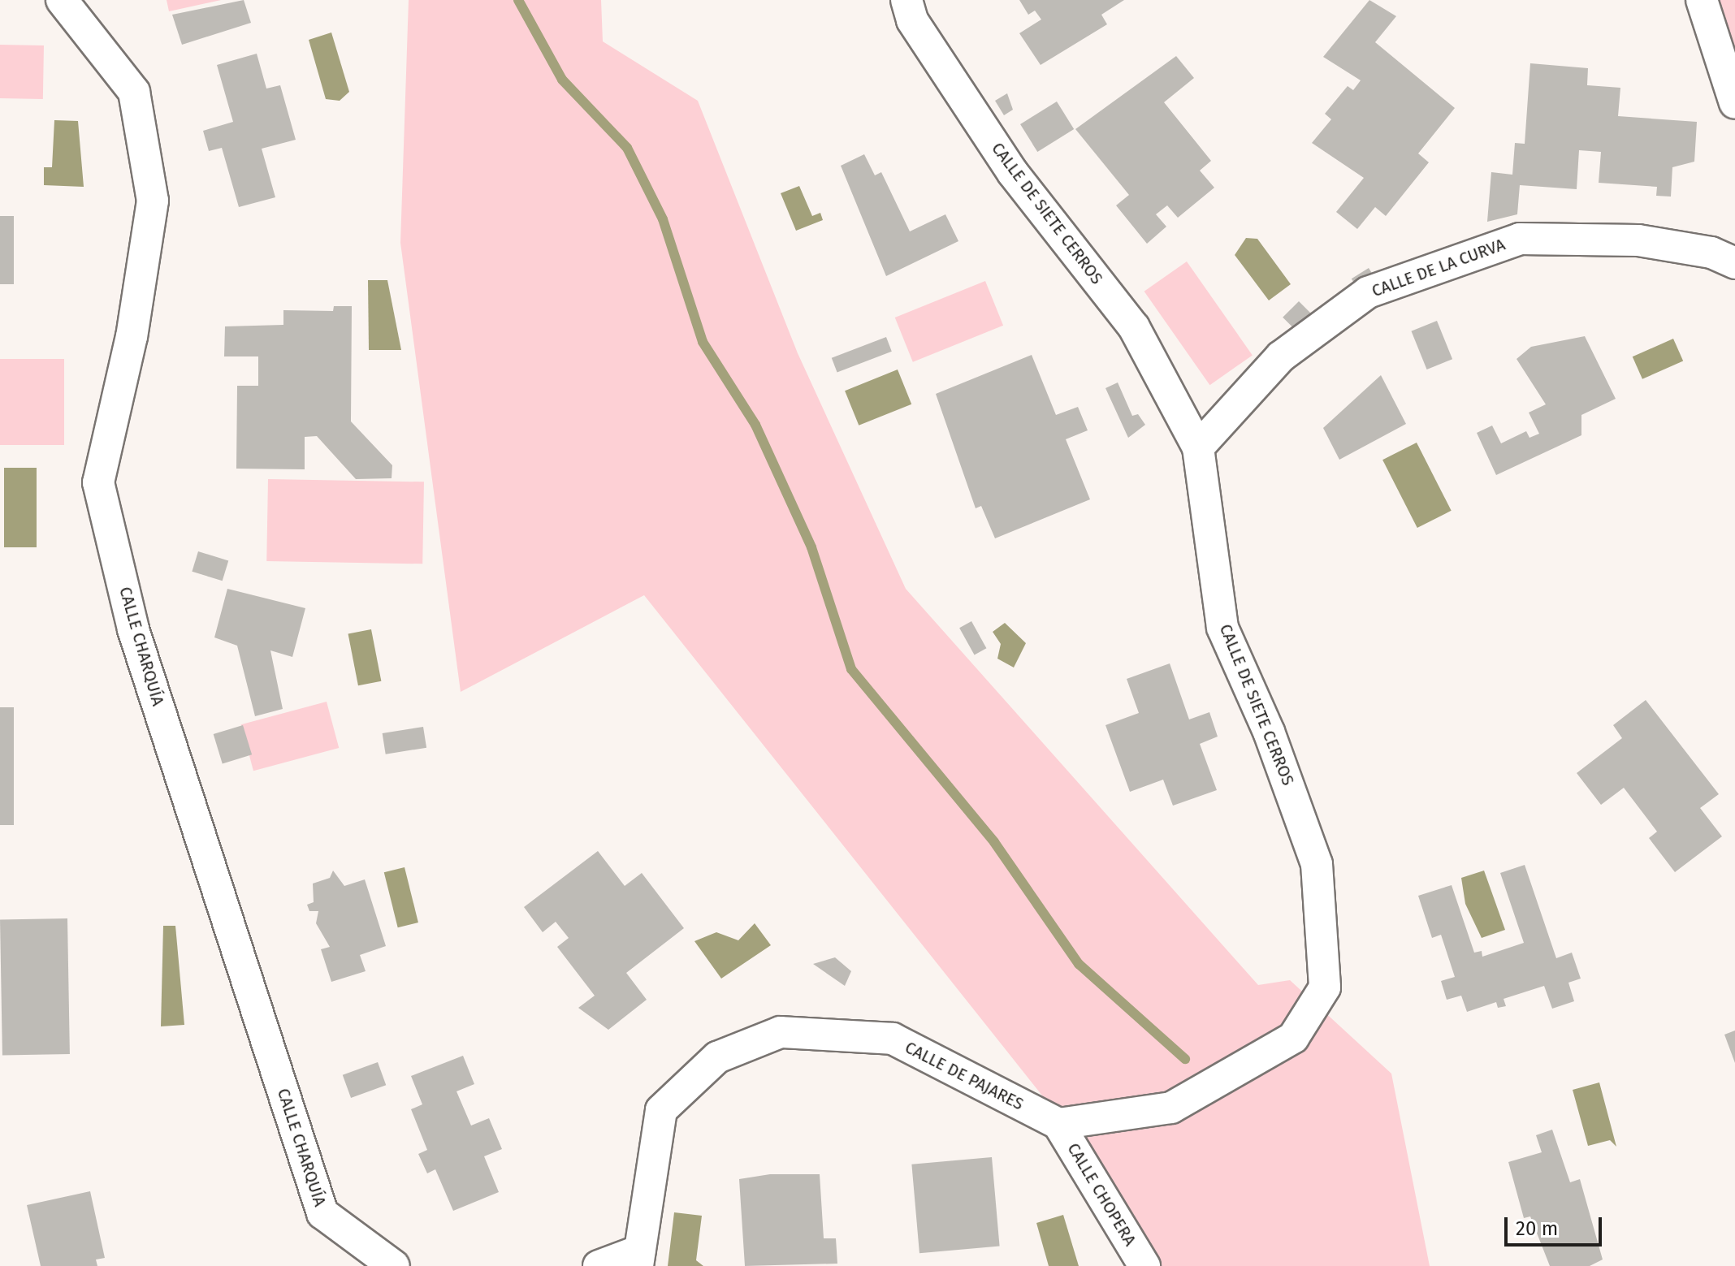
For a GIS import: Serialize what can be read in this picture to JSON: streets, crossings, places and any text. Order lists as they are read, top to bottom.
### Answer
{
  "streets": {
    "street": [
      "CALLE DE SIETE CERROS",
      "CALLE DE LA CURVA",
      "CALLE CHARQUÍA",
      "CALLE DE PAJARES",
      "CALLE CHOPERA"
    ]
  },
  "crossings": [
    ["CALLE DE SIETE CERROS", "CALLE DE LA CURVA"],
    ["CALLE DE SIETE CERROS", "CALLE DE PAJARES"],
    ["CALLE DE SIETE CERROS", "CALLE CHOPERA"],
    ["CALLE DE PAJARES", "CALLE CHOPERA"]
  ],
  "scale_bar": "20 m"
}
